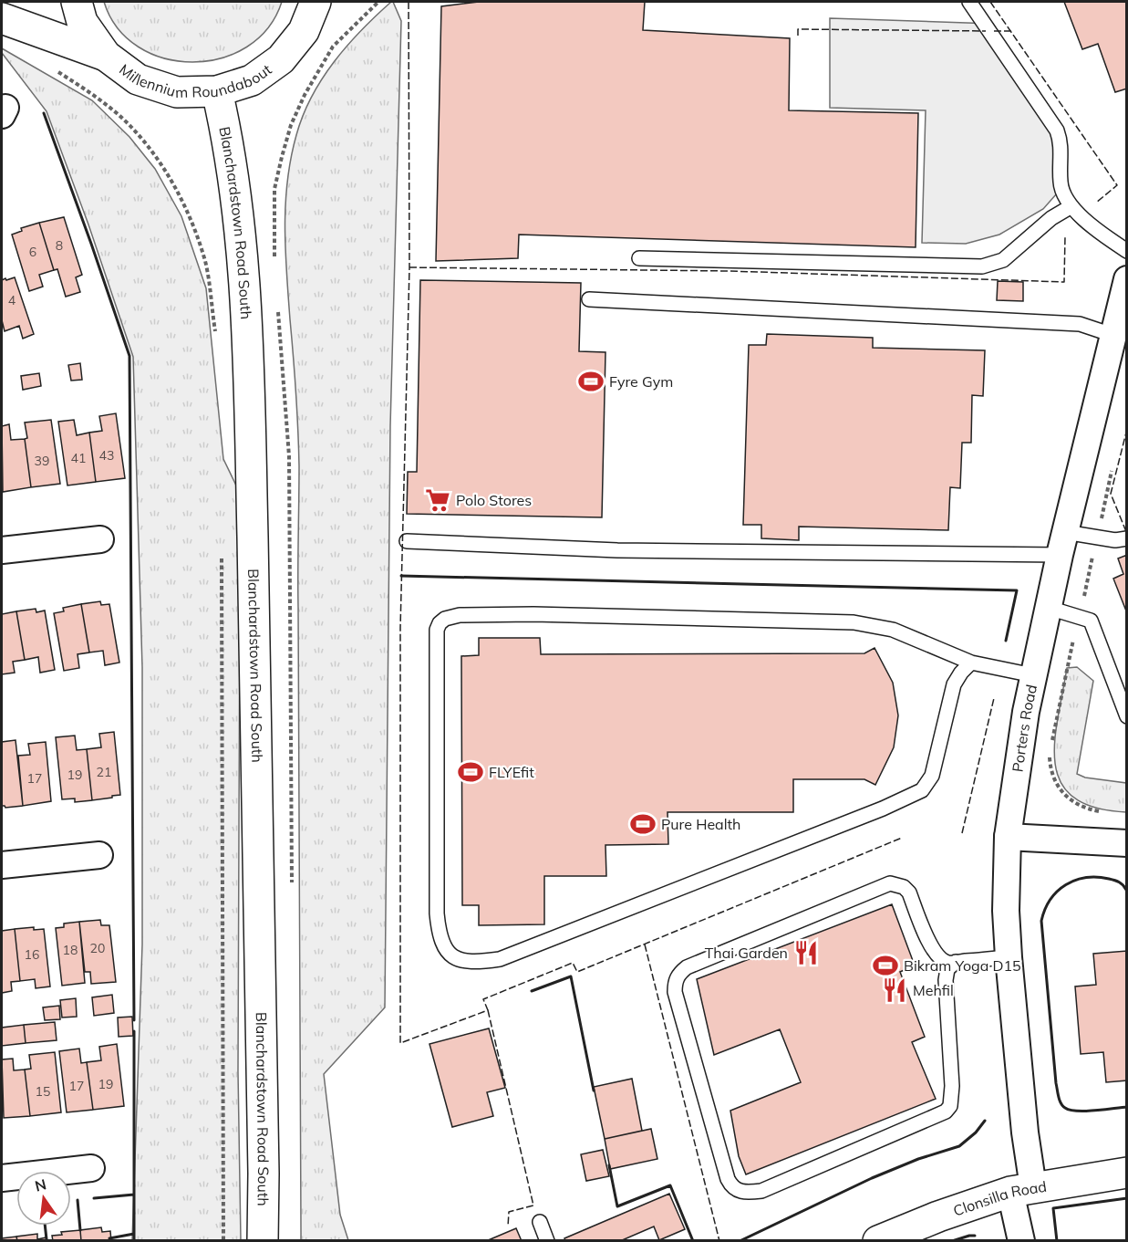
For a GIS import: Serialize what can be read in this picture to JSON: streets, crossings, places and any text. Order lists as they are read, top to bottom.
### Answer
{
  "streets": {
    "main road": ["Millennium Roundabout", "Blanchardstown Road South", "Clonsilla Road"],
    "street": ["Porters Road"]
  },
  "crossings": [
    ["Millennium Roundabout", "Blanchardstown Road South"],
    ["Porters Road", "Clonsilla Road"]
  ],
  "places": {
    "sports": [
      "Fyre Gym",
      "FLYEfit",
      "Pure Health",
      "Bikram Yoga D15"
    ],
    "supermarket": ["Polo Stores"],
    "restaurant": ["Thai Garden", "Mehfil"]
  },
  "house_numbers": [
    "8",
    "6",
    "4",
    "43",
    "41",
    "39",
    "21",
    "19",
    "17",
    "20",
    "18",
    "16",
    "19",
    "17",
    "15"
  ],
  "north": "top"
}
